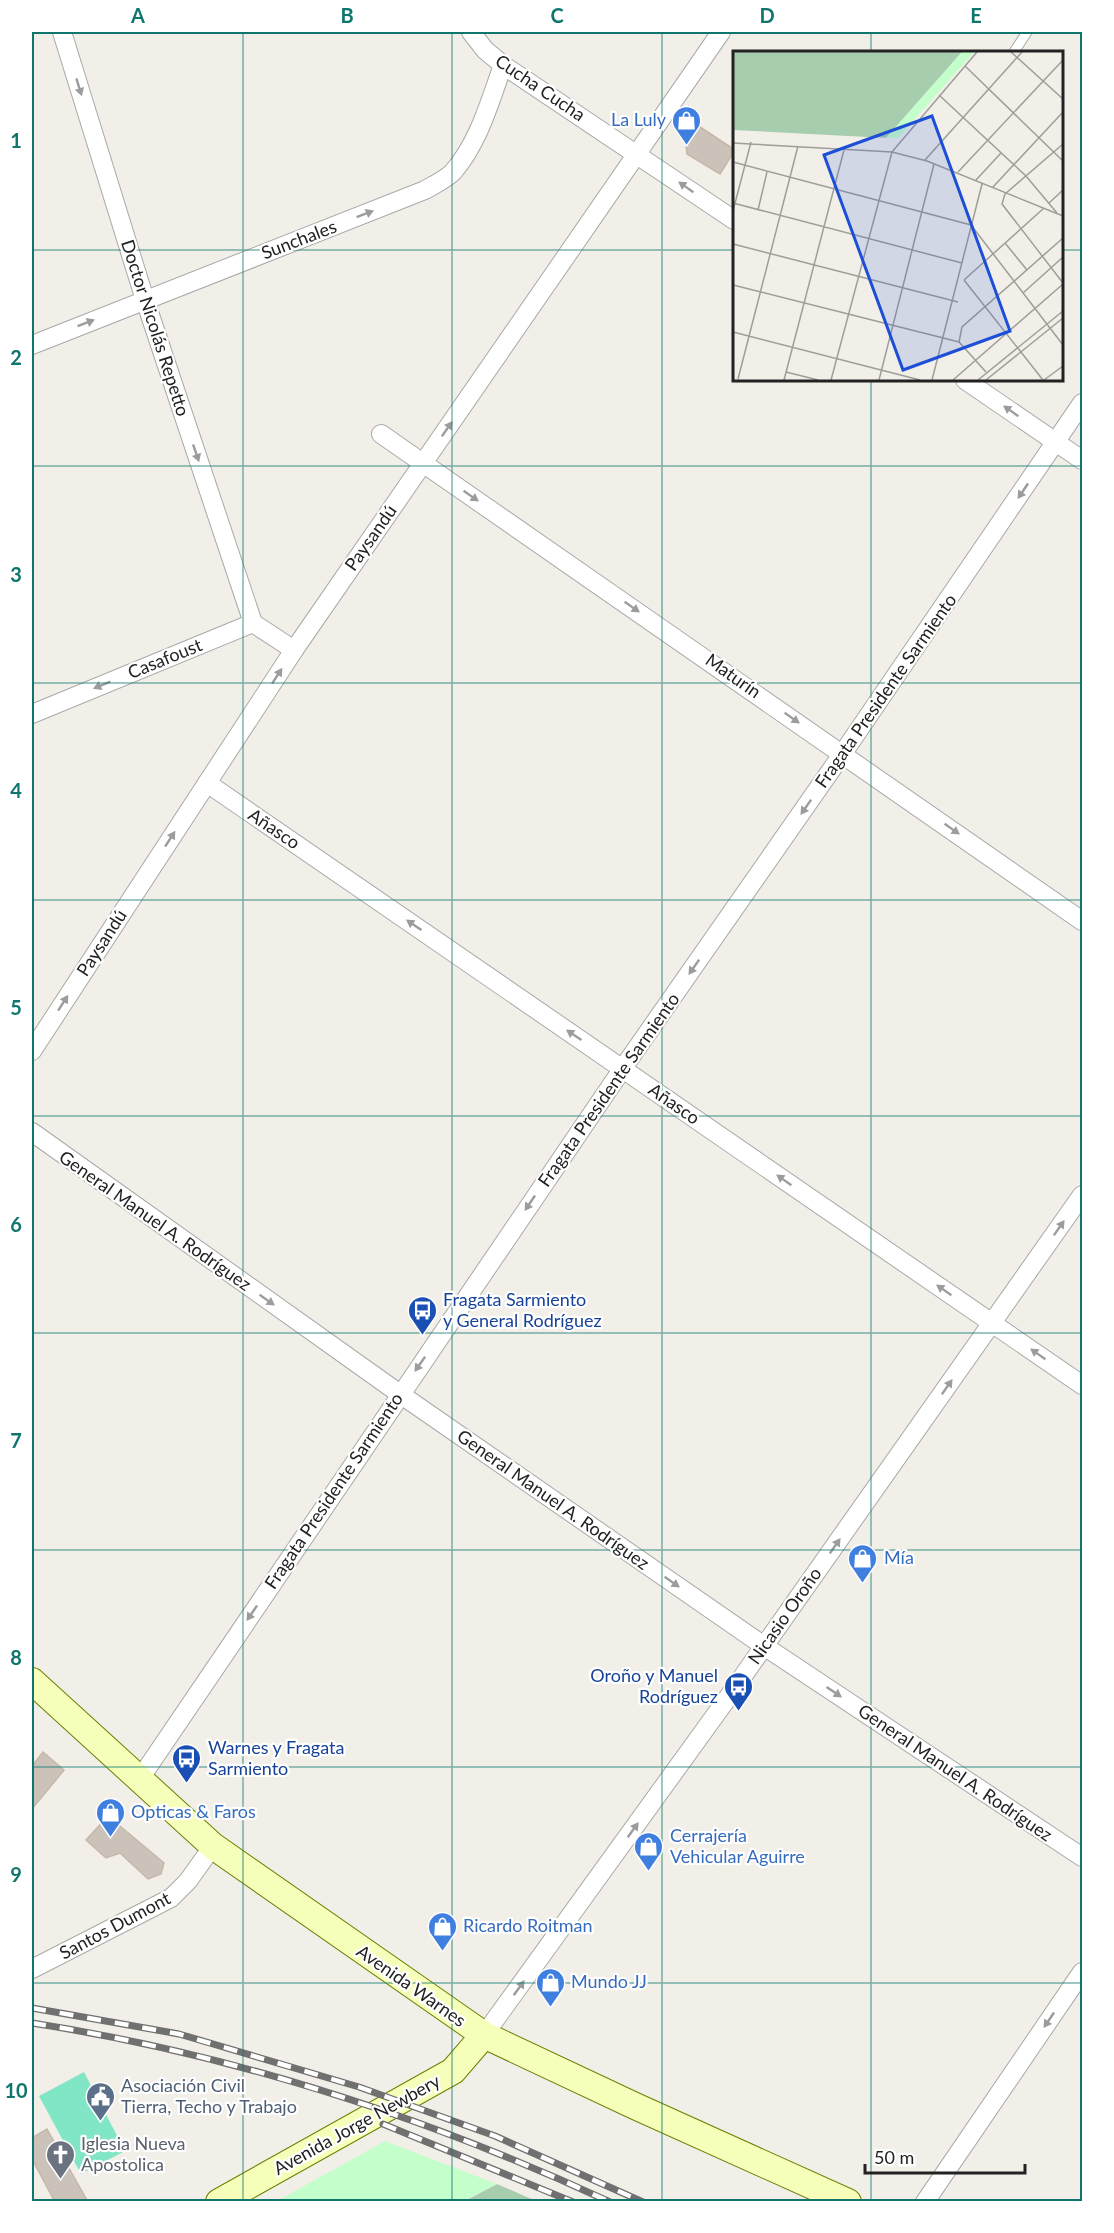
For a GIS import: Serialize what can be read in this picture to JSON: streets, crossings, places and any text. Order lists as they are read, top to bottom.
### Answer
{
  "streets": {
    "main road": ["Avenida Warnes", "Avenida Jorge Newbery"],
    "street": [
      "Cucha Cucha",
      "Sunchales",
      "Doctor Nicolás Repetto",
      "Paysandú",
      "Casafoust",
      "Maturín",
      "Fragata Presidente Sarmiento",
      "Añasco",
      "General Manuel A. Rodríguez",
      "Nicasio Oroño",
      "Santos Dumont"
    ]
  },
  "crossings": [
    ["Cucha Cucha", "Sunchales"],
    ["Cucha Cucha", "Paysandú"],
    ["Sunchales", "Doctor Nicolás Repetto"],
    ["Doctor Nicolás Repetto", "Casafoust"],
    ["Paysandú", "Maturín"],
    ["Paysandú", "Añasco"],
    ["Maturín", "Fragata Presidente Sarmiento"],
    ["Fragata Presidente Sarmiento", "Añasco"],
    ["Fragata Presidente Sarmiento", "General Manuel A. Rodríguez"],
    ["Fragata Presidente Sarmiento", "Avenida Warnes"],
    ["Añasco", "Nicasio Oroño"],
    ["General Manuel A. Rodríguez", "Nicasio Oroño"],
    ["Nicasio Oroño", "Avenida Warnes"],
    ["Nicasio Oroño", "Avenida Jorge Newbery"],
    ["Santos Dumont", "Avenida Warnes"],
    ["Avenida Warnes", "Avenida Jorge Newbery"]
  ],
  "one_way": [
    "Cucha Cucha",
    "Sunchales",
    "Doctor Nicolás Repetto",
    "Paysandú",
    "Casafoust",
    "Maturín",
    "Fragata Presidente Sarmiento",
    "Añasco",
    "General Manuel A. Rodríguez",
    "Nicasio Oroño"
  ],
  "places": {
    "shop": [
      "La Luly",
      "Mía",
      "Opticas & Faros",
      "Cerrajería Vehicular Aguirre",
      "Ricardo Roitman",
      "Mundo JJ"
    ],
    "bus stop": ["Fragata Sarmiento y General Rodríguez", "Oroño y Manuel Rodríguez", "Warnes y Fragata Sarmiento"],
    "public building": ["Asociación Civil Tierra, Techo y Trabajo"],
    "church": ["Iglesia Nueva Apostolica"]
  },
  "scale_bar": "50 m",
  "grid": {
    "columns": [
      "A",
      "B",
      "C",
      "D",
      "E"
    ],
    "rows": [
      "1",
      "2",
      "3",
      "4",
      "5",
      "6",
      "7",
      "8",
      "9",
      "10"
    ]
  }
}
